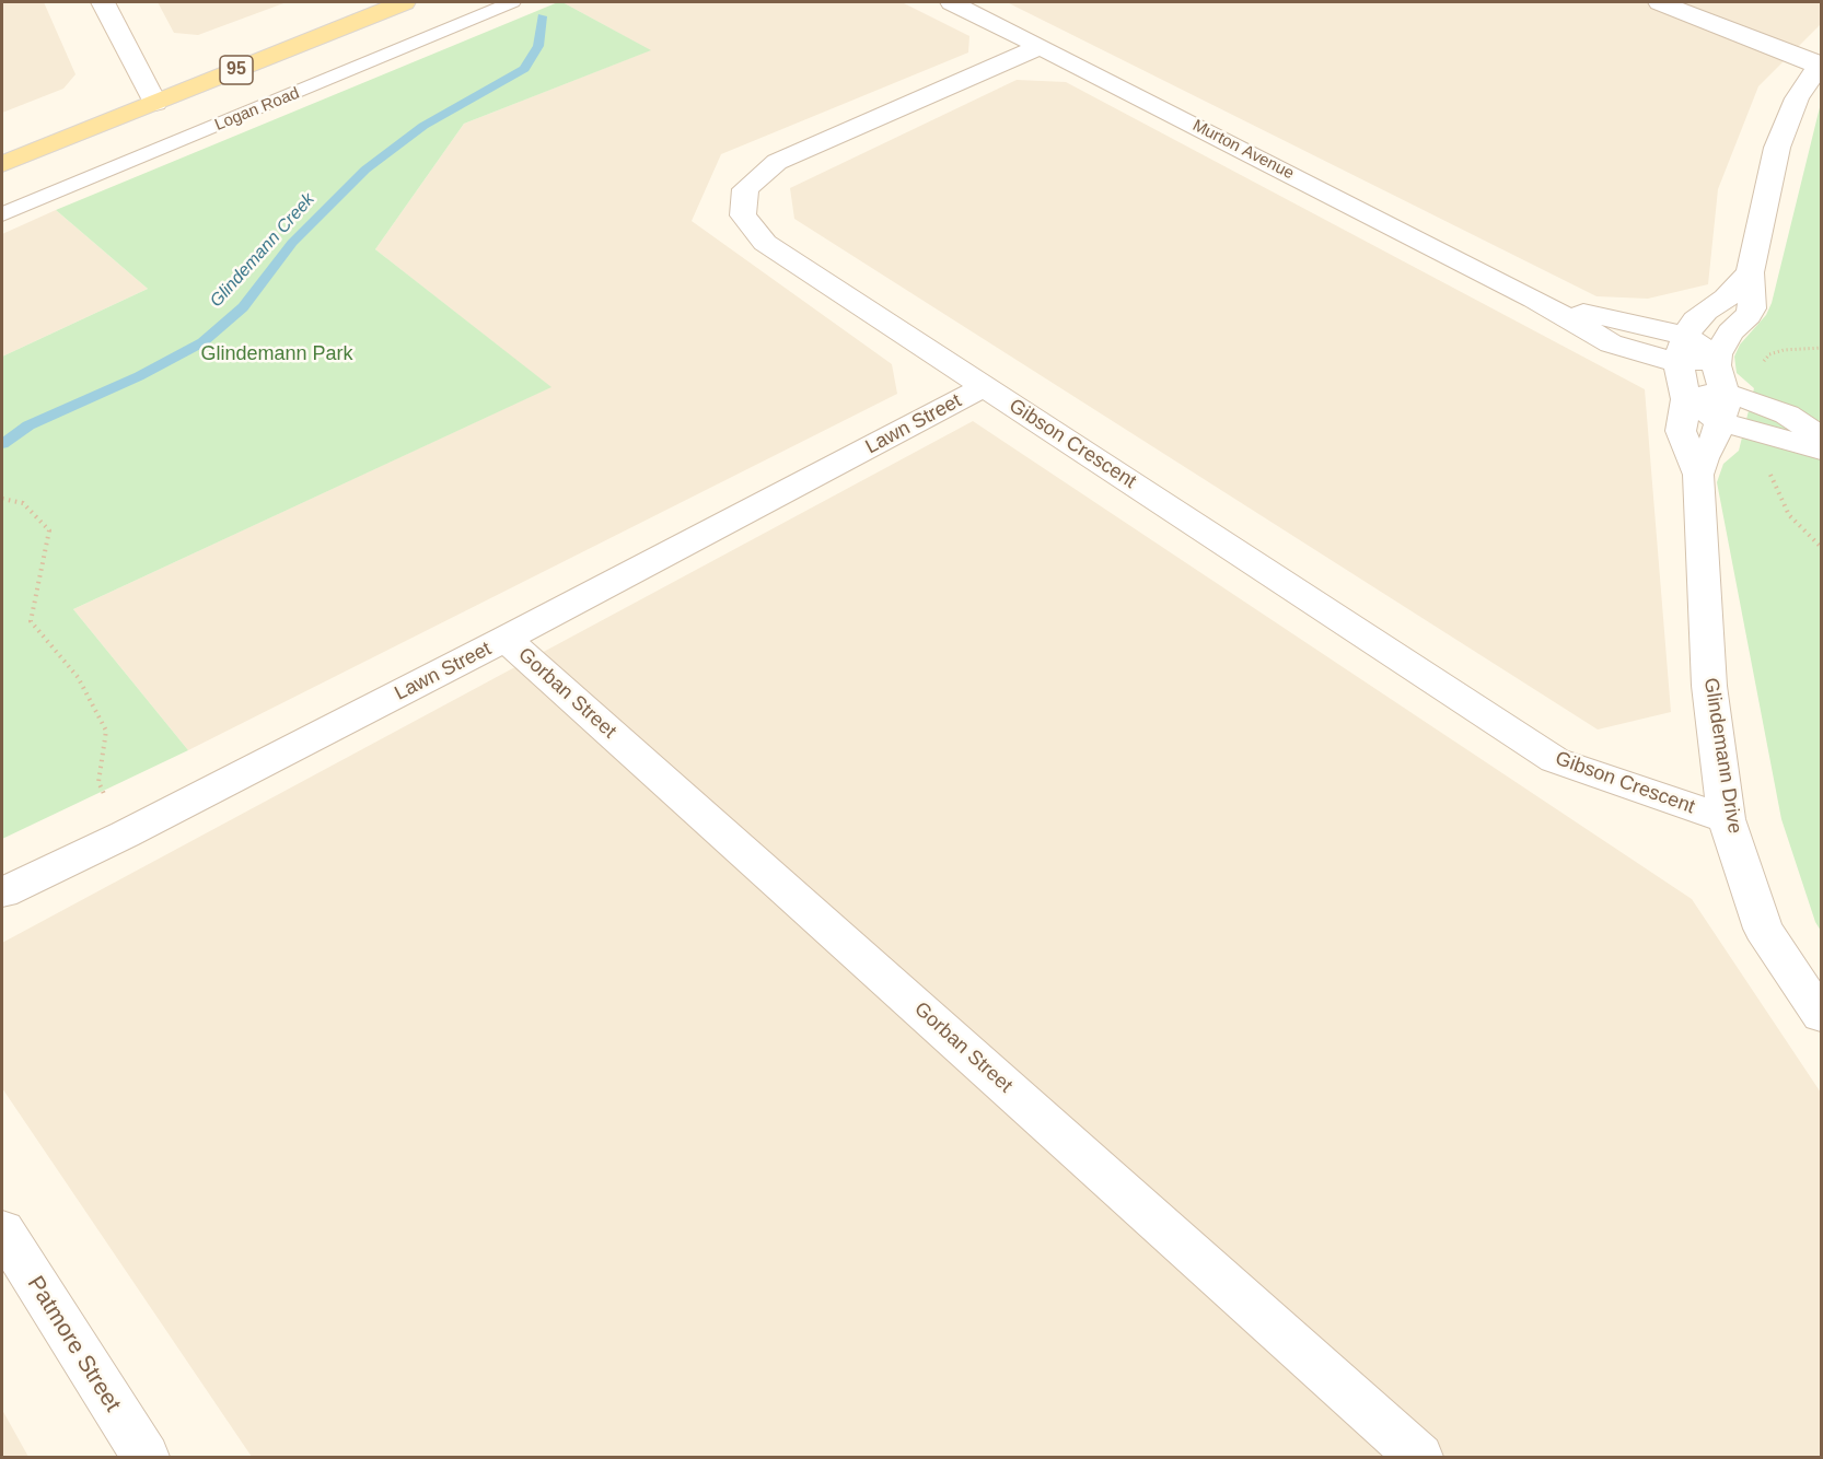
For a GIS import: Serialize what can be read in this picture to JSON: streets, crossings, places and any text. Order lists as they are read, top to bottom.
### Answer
{
  "streets": {
    "main road": ["95"],
    "street": [
      "Murton Avenue",
      "Lawn Street",
      "Gibson Crescent",
      "Gorban Street",
      "Glindemann Drive",
      "Patmore Street"
    ],
    "lane": ["Logan Road"]
  },
  "crossings": [
    ["Murton Avenue", "Gibson Crescent"],
    ["Murton Avenue", "Glindemann Drive"],
    ["Lawn Street", "Gibson Crescent"],
    ["Lawn Street", "Gorban Street"],
    ["Gibson Crescent", "Glindemann Drive"]
  ],
  "water": ["Glindemann Creek"],
  "parks": ["Glindemann Park"]
}
